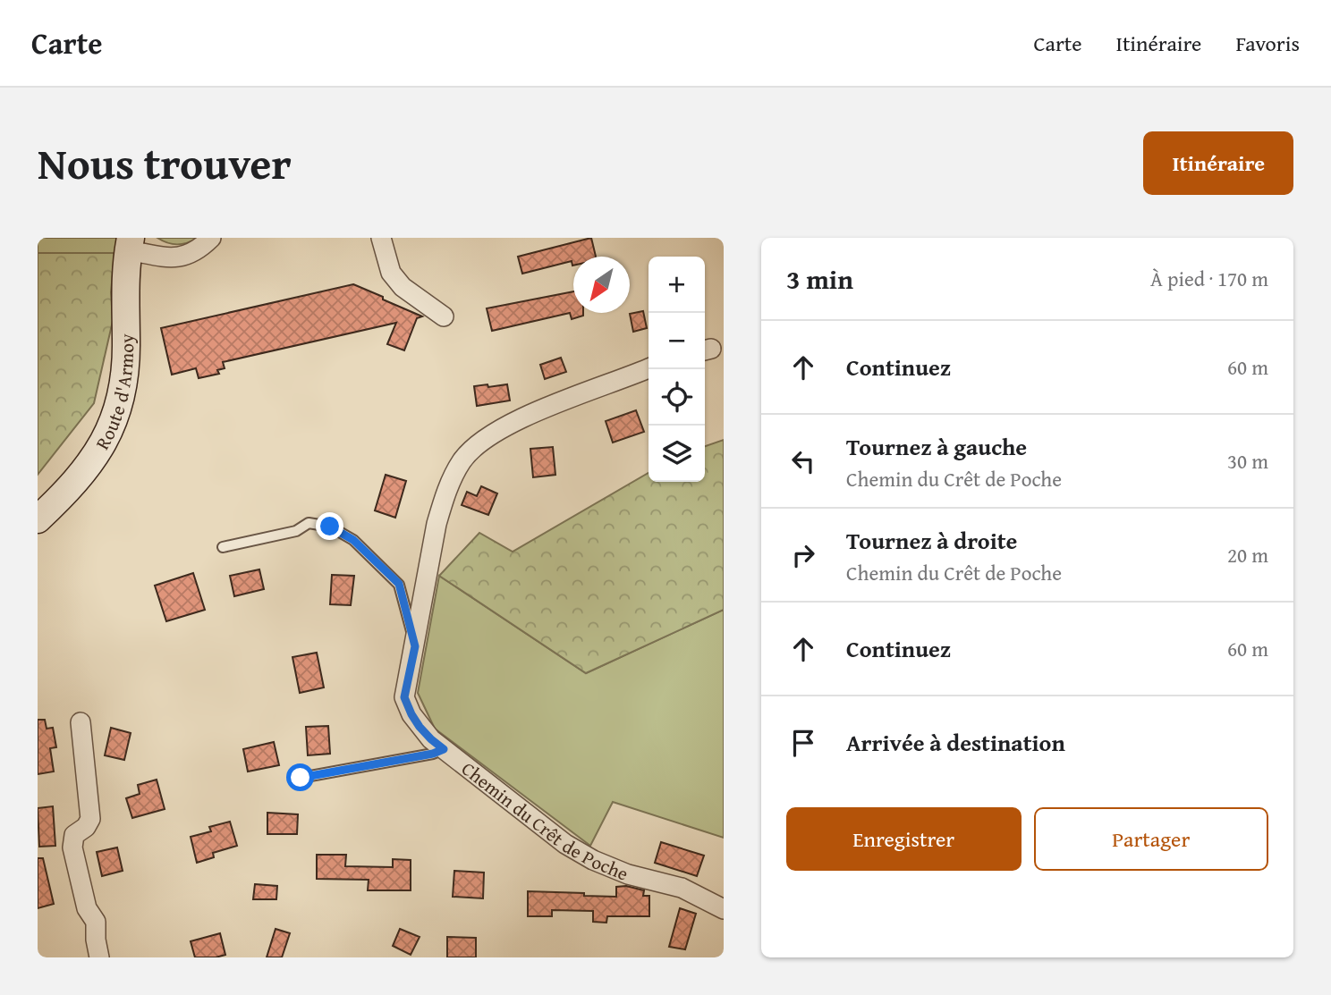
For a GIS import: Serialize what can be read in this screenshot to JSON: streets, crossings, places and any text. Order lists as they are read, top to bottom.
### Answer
{
  "streets": {
    "main road": ["Route d'Armoy"],
    "street": ["Chemin du Crêt de Poche"]
  },
  "north": "bottom left",
  "page": {
    "header": "Carte",
    "nav": ["Carte", "Itinéraire", "Favoris"],
    "title": "Nous trouver",
    "buttons": [
      "Itinéraire",
      ["Enregistrer", "Partager"]
    ],
    "heading": ["3 min", "À pied · 170 m"],
    "map_buttons": ["+", "−"],
    "list": [
      ["Continuez", "60 m"],
      ["Tournez à gauche", "Chemin du Crêt de Poche", "30 m"],
      ["Tournez à droite", "Chemin du Crêt de Poche", "20 m"],
      ["Continuez", "60 m"],
      "Arrivée à destination"
    ]
  }
}
